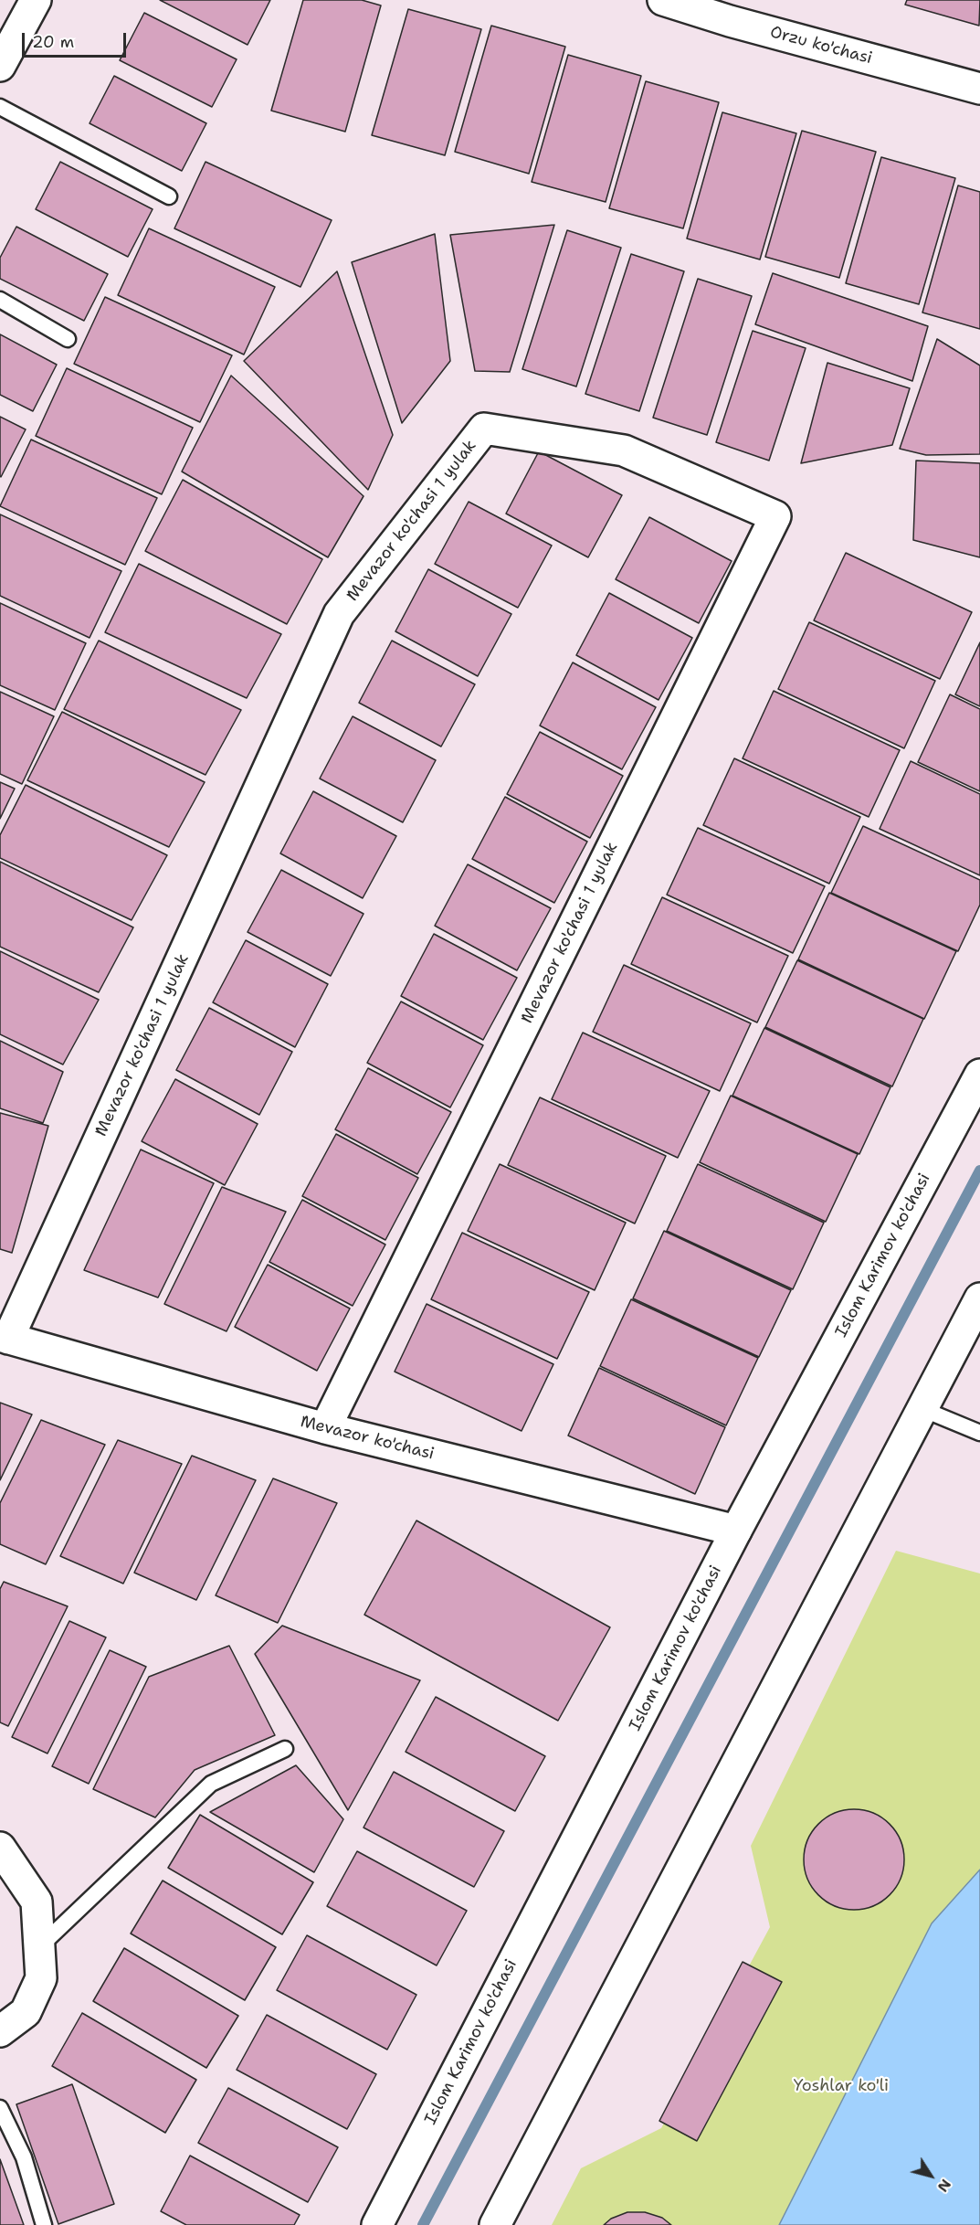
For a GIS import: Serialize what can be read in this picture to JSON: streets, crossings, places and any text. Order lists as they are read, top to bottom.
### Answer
{
  "streets": {
    "street": [
      "Orzu ko'chasi",
      "Mevazor ko'chasi 1 yulak",
      "Islom Karimov ko'chasi",
      "Mevazor ko'chasi"
    ]
  },
  "crossings": [
    ["Mevazor ko'chasi 1 yulak", "Mevazor ko'chasi"],
    ["Islom Karimov ko'chasi", "Mevazor ko'chasi"]
  ],
  "parks": ["Yoshlar ko'li"],
  "scale_bar": "20 m",
  "north": "bottom right"
}
